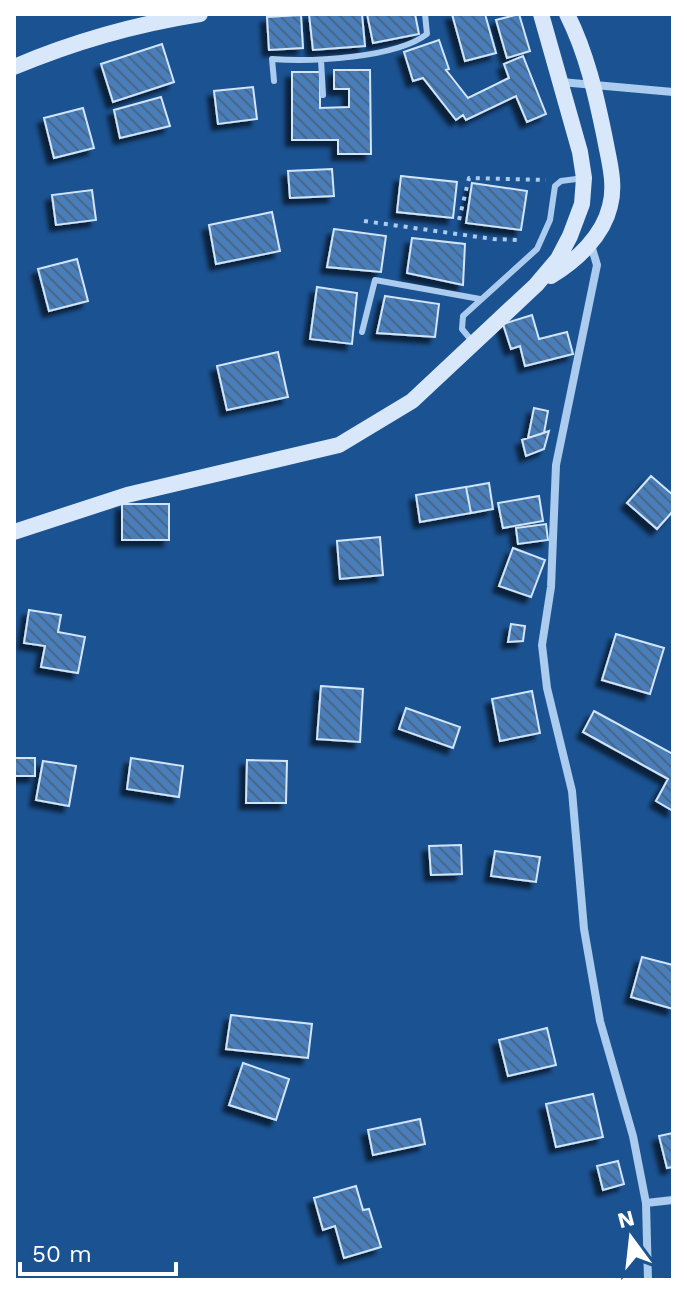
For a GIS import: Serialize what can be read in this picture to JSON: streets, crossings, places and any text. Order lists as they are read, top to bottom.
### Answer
{
  "scale_bar": "50 m",
  "north": "top"
}
